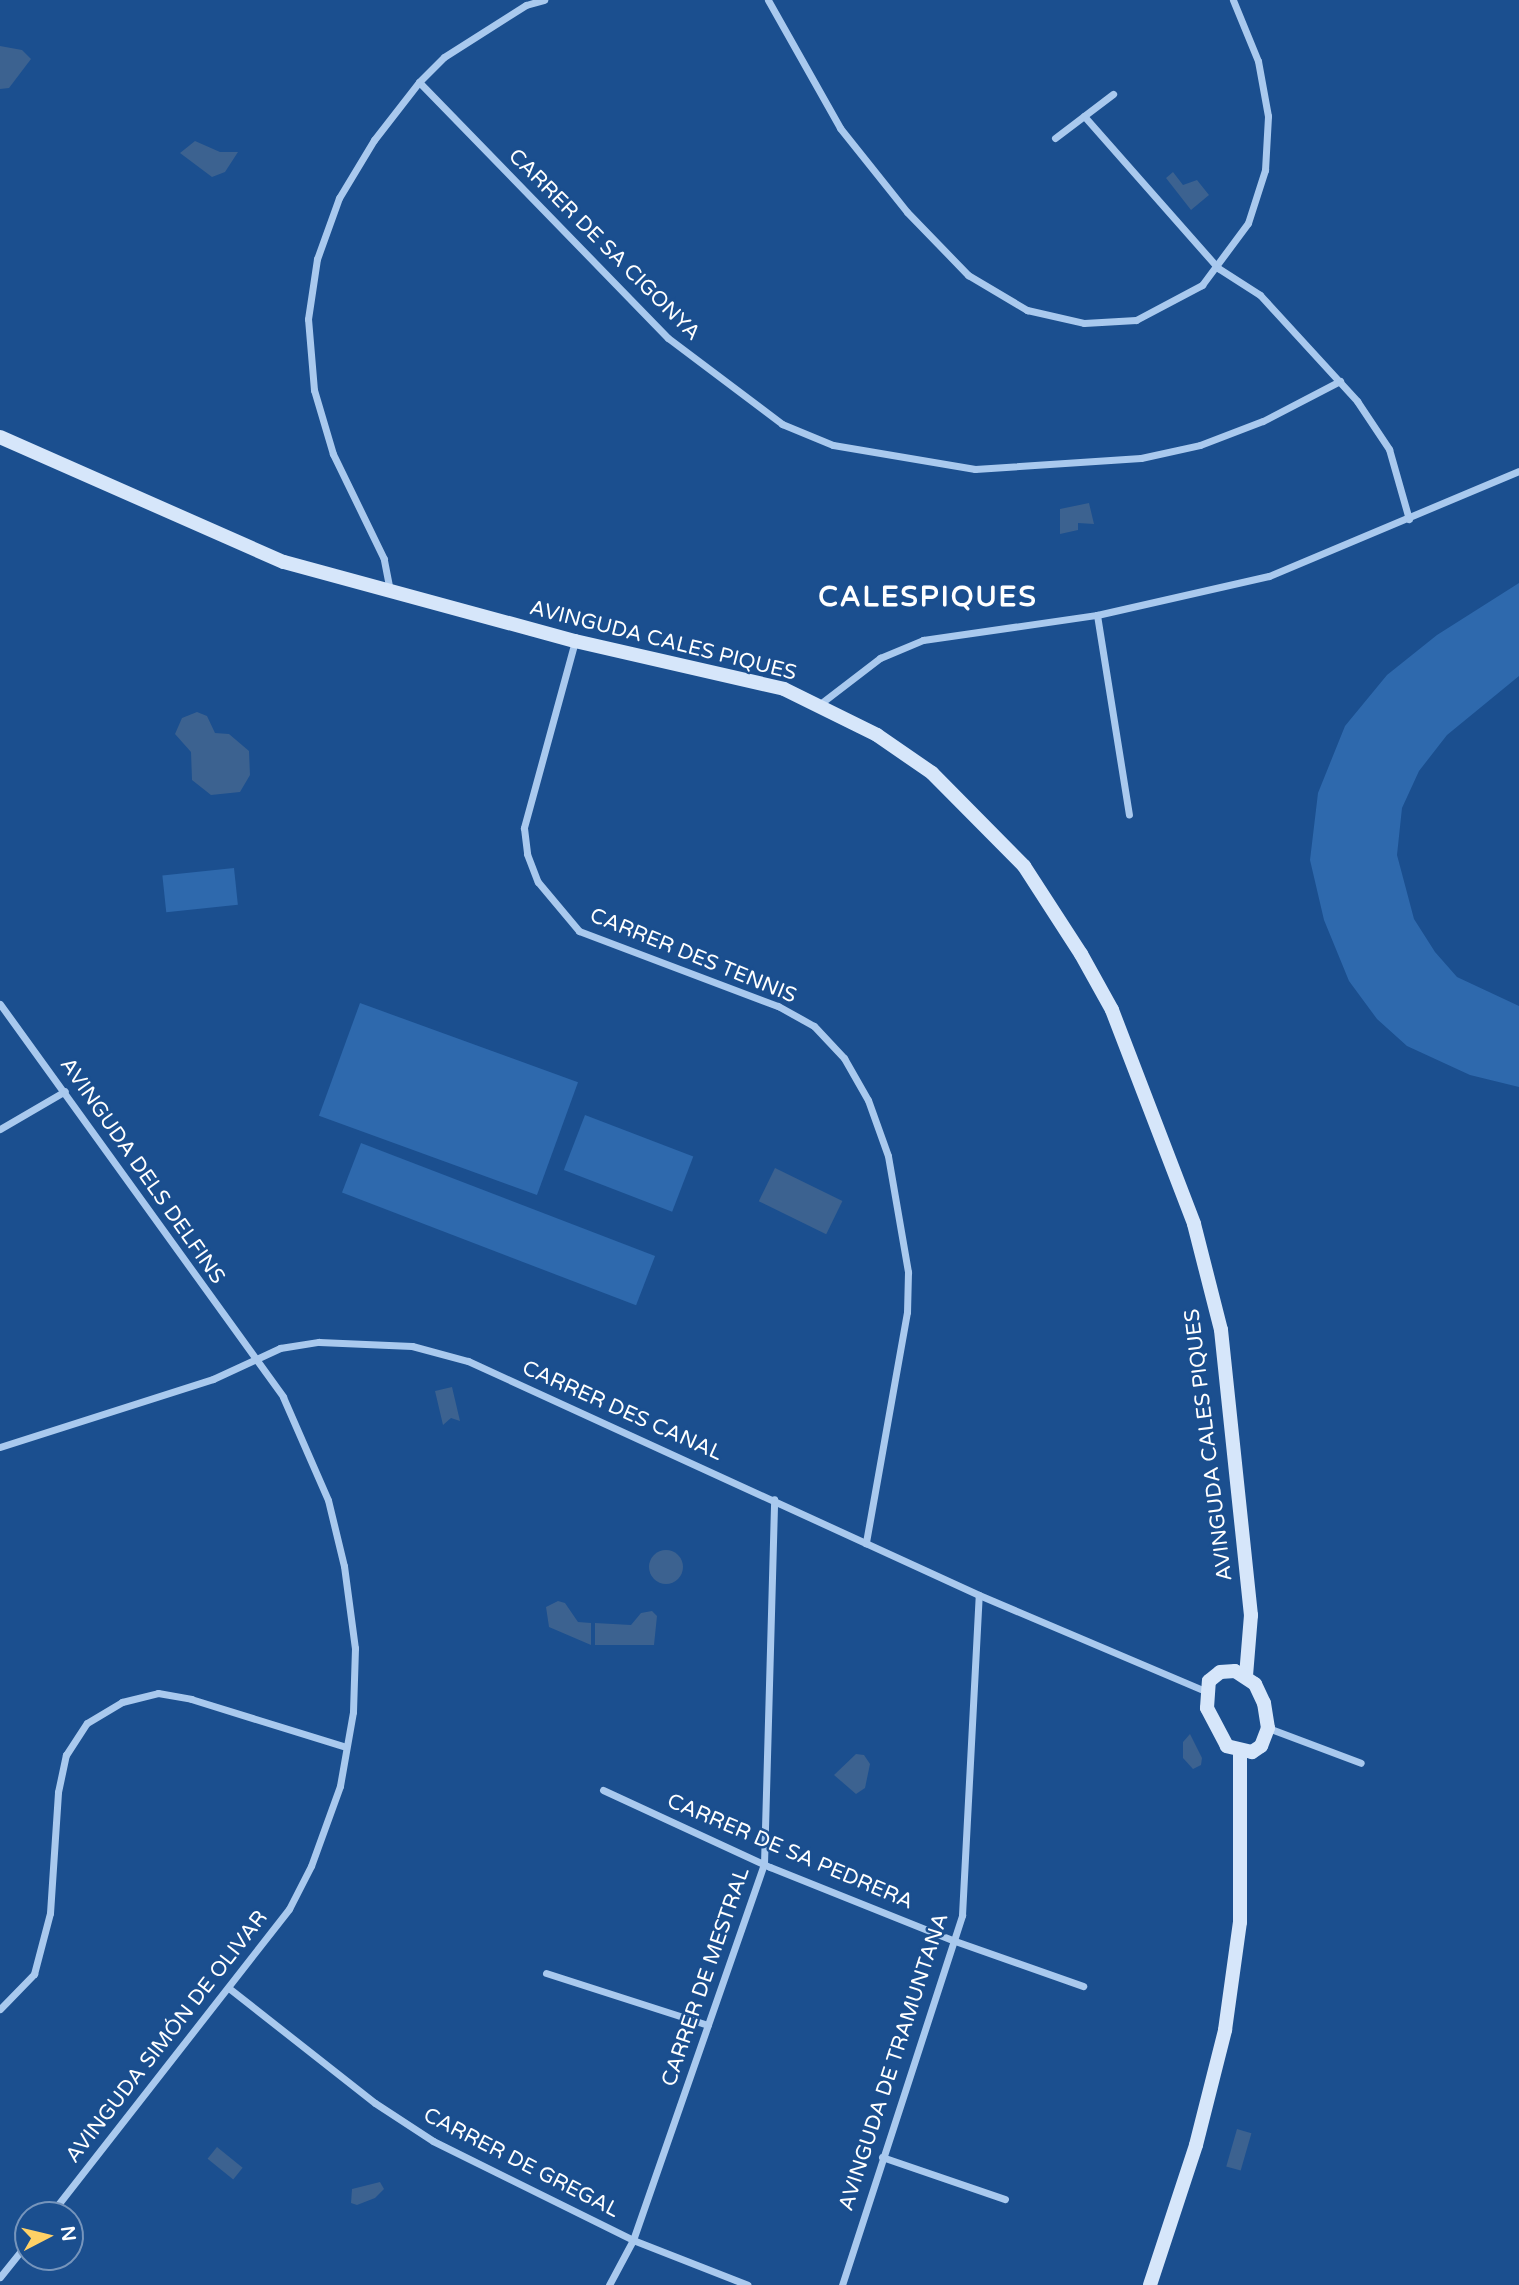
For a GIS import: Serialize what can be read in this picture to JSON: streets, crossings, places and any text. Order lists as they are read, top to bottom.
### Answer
{
  "streets": {
    "street": [
      "CARRER DE SA CIGONYA",
      "AVINGUDA CALES PIQUES",
      "CARRER DES TENNIS",
      "AVINGUDA DELS DELFINS",
      "CARRER DES CANAL",
      "CARRER DE SA PEDRERA",
      "CARRER DE MESTRAL",
      "AVINGUDA SIMÓN DE OLIVAR",
      "AVINGUDA DE TRAMUNTANA",
      "CARRER DE GREGAL"
    ]
  },
  "crossings": [
    ["AVINGUDA CALES PIQUES", "CARRER DES TENNIS"],
    ["AVINGUDA CALES PIQUES", "CARRER DES CANAL"],
    ["CARRER DES TENNIS", "CARRER DES CANAL"],
    ["AVINGUDA DELS DELFINS", "CARRER DES CANAL"],
    ["AVINGUDA DELS DELFINS", "AVINGUDA SIMÓN DE OLIVAR"],
    ["CARRER DES CANAL", "CARRER DE MESTRAL"],
    ["CARRER DES CANAL", "AVINGUDA SIMÓN DE OLIVAR"],
    ["CARRER DES CANAL", "AVINGUDA DE TRAMUNTANA"],
    ["CARRER DE SA PEDRERA", "CARRER DE MESTRAL"],
    ["CARRER DE SA PEDRERA", "AVINGUDA DE TRAMUNTANA"],
    ["CARRER DE MESTRAL", "CARRER DE GREGAL"],
    ["AVINGUDA SIMÓN DE OLIVAR", "CARRER DE GREGAL"]
  ],
  "districts": ["CALESPIQUES"],
  "north": "right"
}
